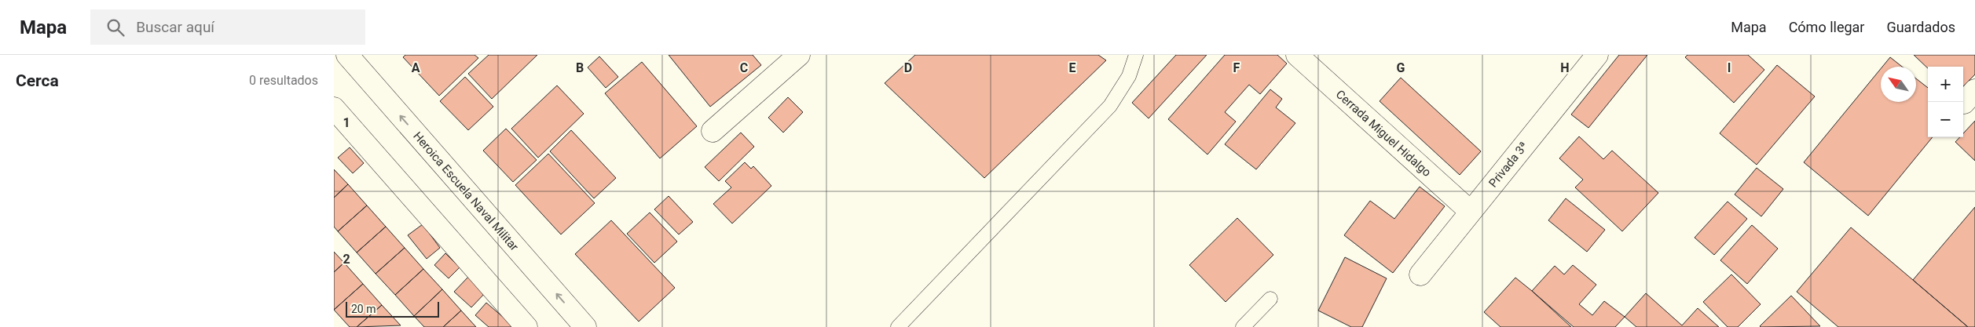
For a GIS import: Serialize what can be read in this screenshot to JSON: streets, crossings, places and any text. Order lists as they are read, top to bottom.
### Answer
{
  "streets": {
    "street": ["Cerrada Miguel Hidalgo", "Privada 3ª", "Heroica Escuela Naval Militar"]
  },
  "crossings": [
    ["Cerrada Miguel Hidalgo", "Privada 3ª"]
  ],
  "scale_bar": "20 m",
  "north": "top left",
  "page": {
    "header": "Mapa",
    "search": "Buscar aquí",
    "nav": ["Mapa", "Cómo llegar", "Guardados"],
    "heading": ["Cerca", "0 resultados"],
    "map_buttons": ["+", "−"],
    "scale": "20 m"
  },
  "grid": {
    "columns": [
      "A",
      "B",
      "C",
      "D",
      "E",
      "F",
      "G",
      "H",
      "I"
    ],
    "rows": ["1", "2"]
  }
}
